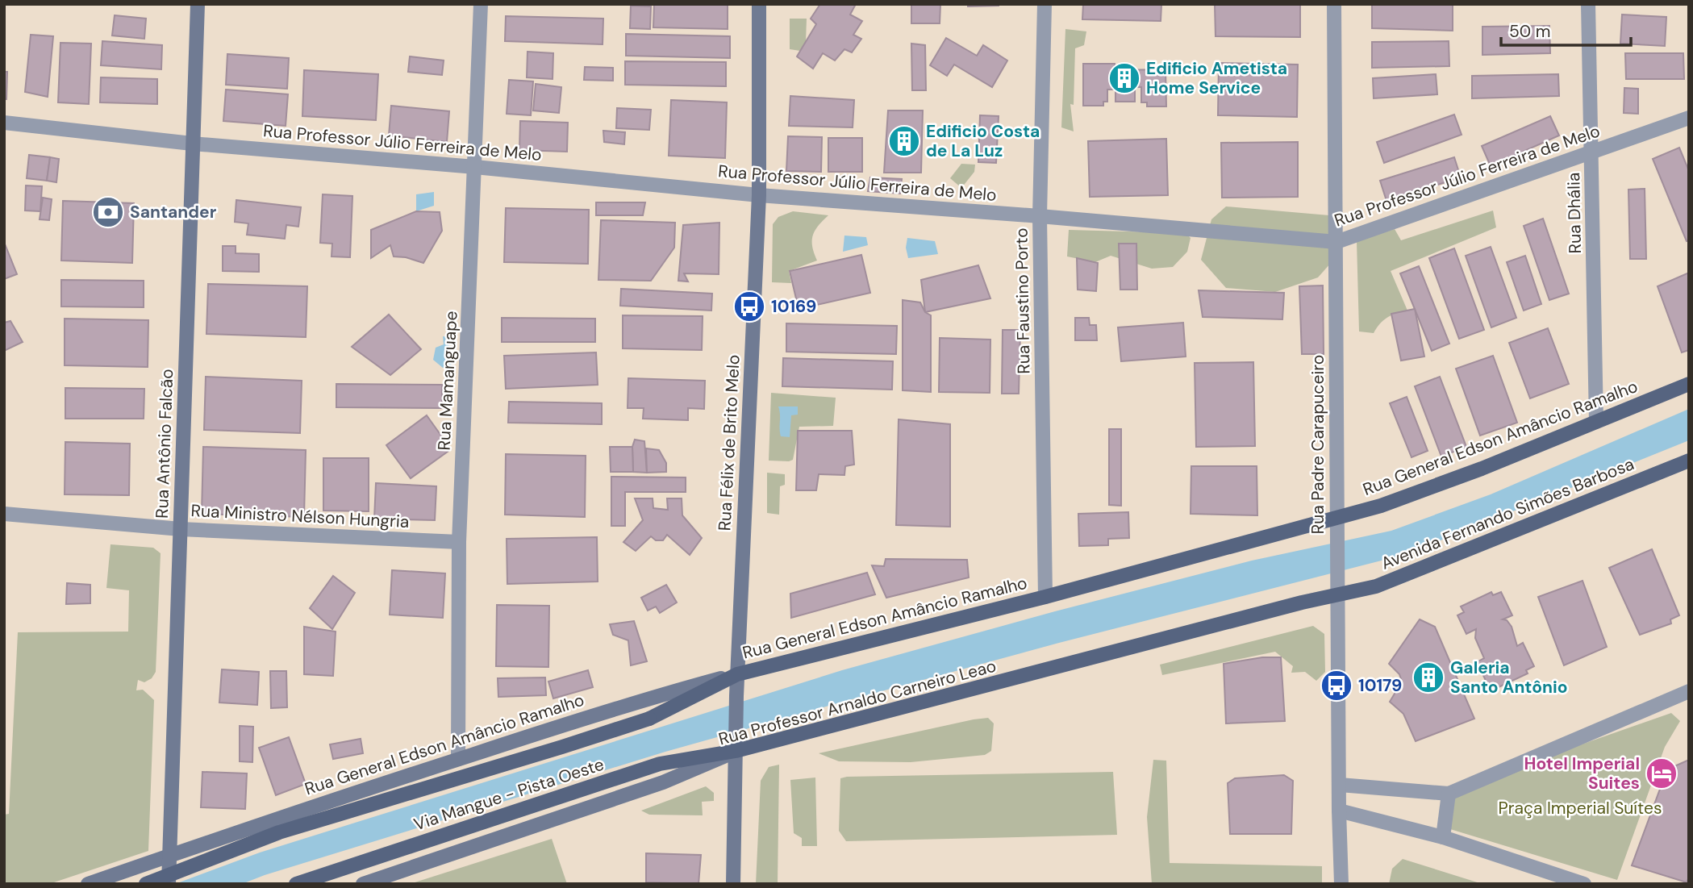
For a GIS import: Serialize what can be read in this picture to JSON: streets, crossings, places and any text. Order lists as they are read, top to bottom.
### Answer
{
  "streets": {
    "main road": [
      "Rua General Edson Amâncio Ramalho",
      "Rua Félix de Brito Melo",
      "Rua Antônio Falcão",
      "Avenida Fernando Simões Barbosa",
      "Rua Professor Arnaldo Carneiro Leao",
      "Via Mangue - Pista Oeste"
    ],
    "street": [
      "Rua Professor Júlio Ferreira de Melo",
      "Rua Dhália",
      "Rua Faustino Porto",
      "Rua Mamanguape",
      "Rua Padre Carapuceiro",
      "Rua Ministro Nélson Hungria"
    ]
  },
  "crossings": [
    ["Rua Professor Júlio Ferreira de Melo", "Rua Dhália"],
    ["Rua Professor Júlio Ferreira de Melo", "Rua Faustino Porto"],
    ["Rua Professor Júlio Ferreira de Melo", "Rua Mamanguape"],
    ["Rua Professor Júlio Ferreira de Melo", "Rua Félix de Brito Melo"],
    ["Rua Professor Júlio Ferreira de Melo", "Rua Antônio Falcão"],
    ["Rua Professor Júlio Ferreira de Melo", "Rua Padre Carapuceiro"],
    ["Rua Dhália", "Rua General Edson Amâncio Ramalho"],
    ["Rua Faustino Porto", "Rua General Edson Amâncio Ramalho"],
    ["Rua Mamanguape", "Rua General Edson Amâncio Ramalho"],
    ["Rua Mamanguape", "Rua Ministro Nélson Hungria"],
    ["Rua General Edson Amâncio Ramalho", "Rua Félix de Brito Melo"],
    ["Rua General Edson Amâncio Ramalho", "Rua Antônio Falcão"],
    ["Rua General Edson Amâncio Ramalho", "Rua Padre Carapuceiro"],
    ["Rua Félix de Brito Melo", "Rua Professor Arnaldo Carneiro Leao"],
    ["Rua Félix de Brito Melo", "Via Mangue - Pista Oeste"],
    ["Rua Antônio Falcão", "Rua Ministro Nélson Hungria"],
    ["Rua Padre Carapuceiro", "Avenida Fernando Simões Barbosa"],
    ["Rua Padre Carapuceiro", "Rua Professor Arnaldo Carneiro Leao"],
    ["Avenida Fernando Simões Barbosa", "Rua Professor Arnaldo Carneiro Leao"],
    ["Rua Professor Arnaldo Carneiro Leao", "Via Mangue - Pista Oeste"]
  ],
  "parks": ["Praça Imperial Suítes"],
  "places": {
    "building": ["Edificio Ametista Home Service", "Edificio Costa de La Luz", "Galeria Santo Antônio"],
    "bank": ["Santander"],
    "bus stop": ["10169", "10179"],
    "hotel": ["Hotel Imperial Suites"]
  },
  "scale_bar": "50 m"
}
